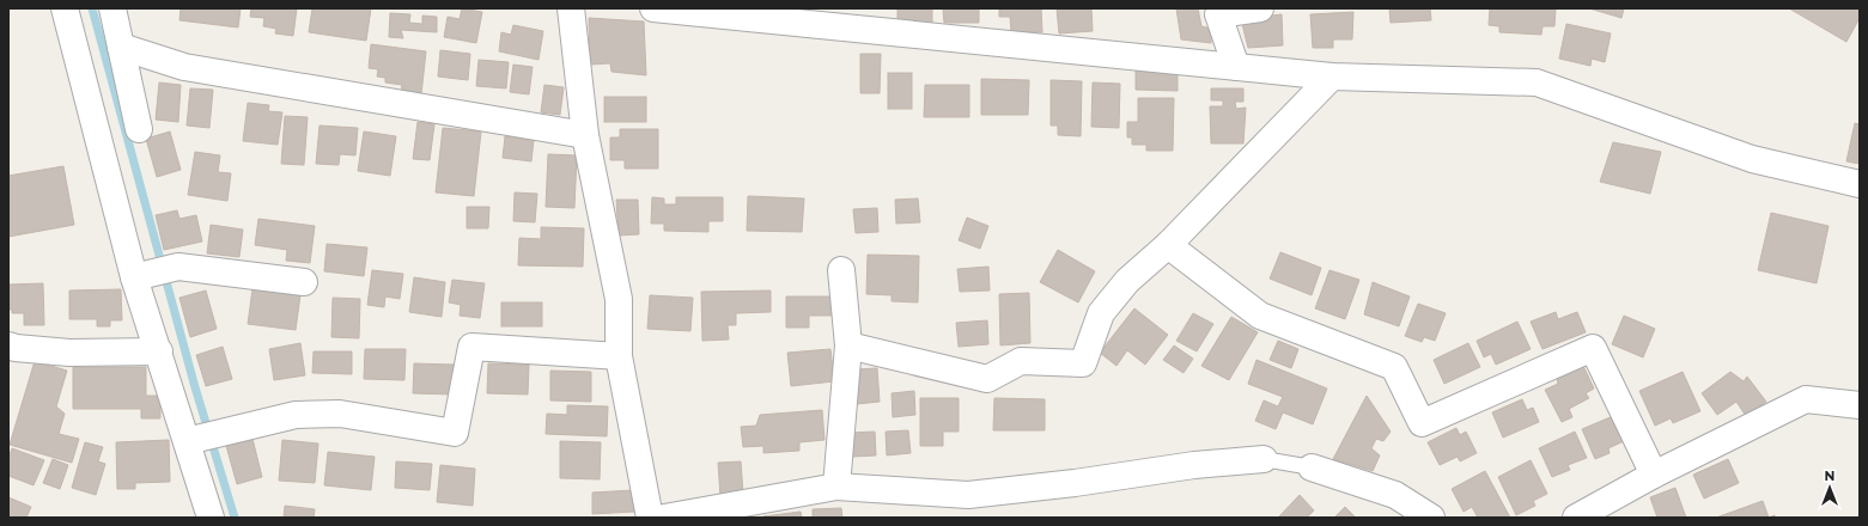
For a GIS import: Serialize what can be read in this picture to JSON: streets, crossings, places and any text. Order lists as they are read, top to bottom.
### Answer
{
  "north": "top"
}
